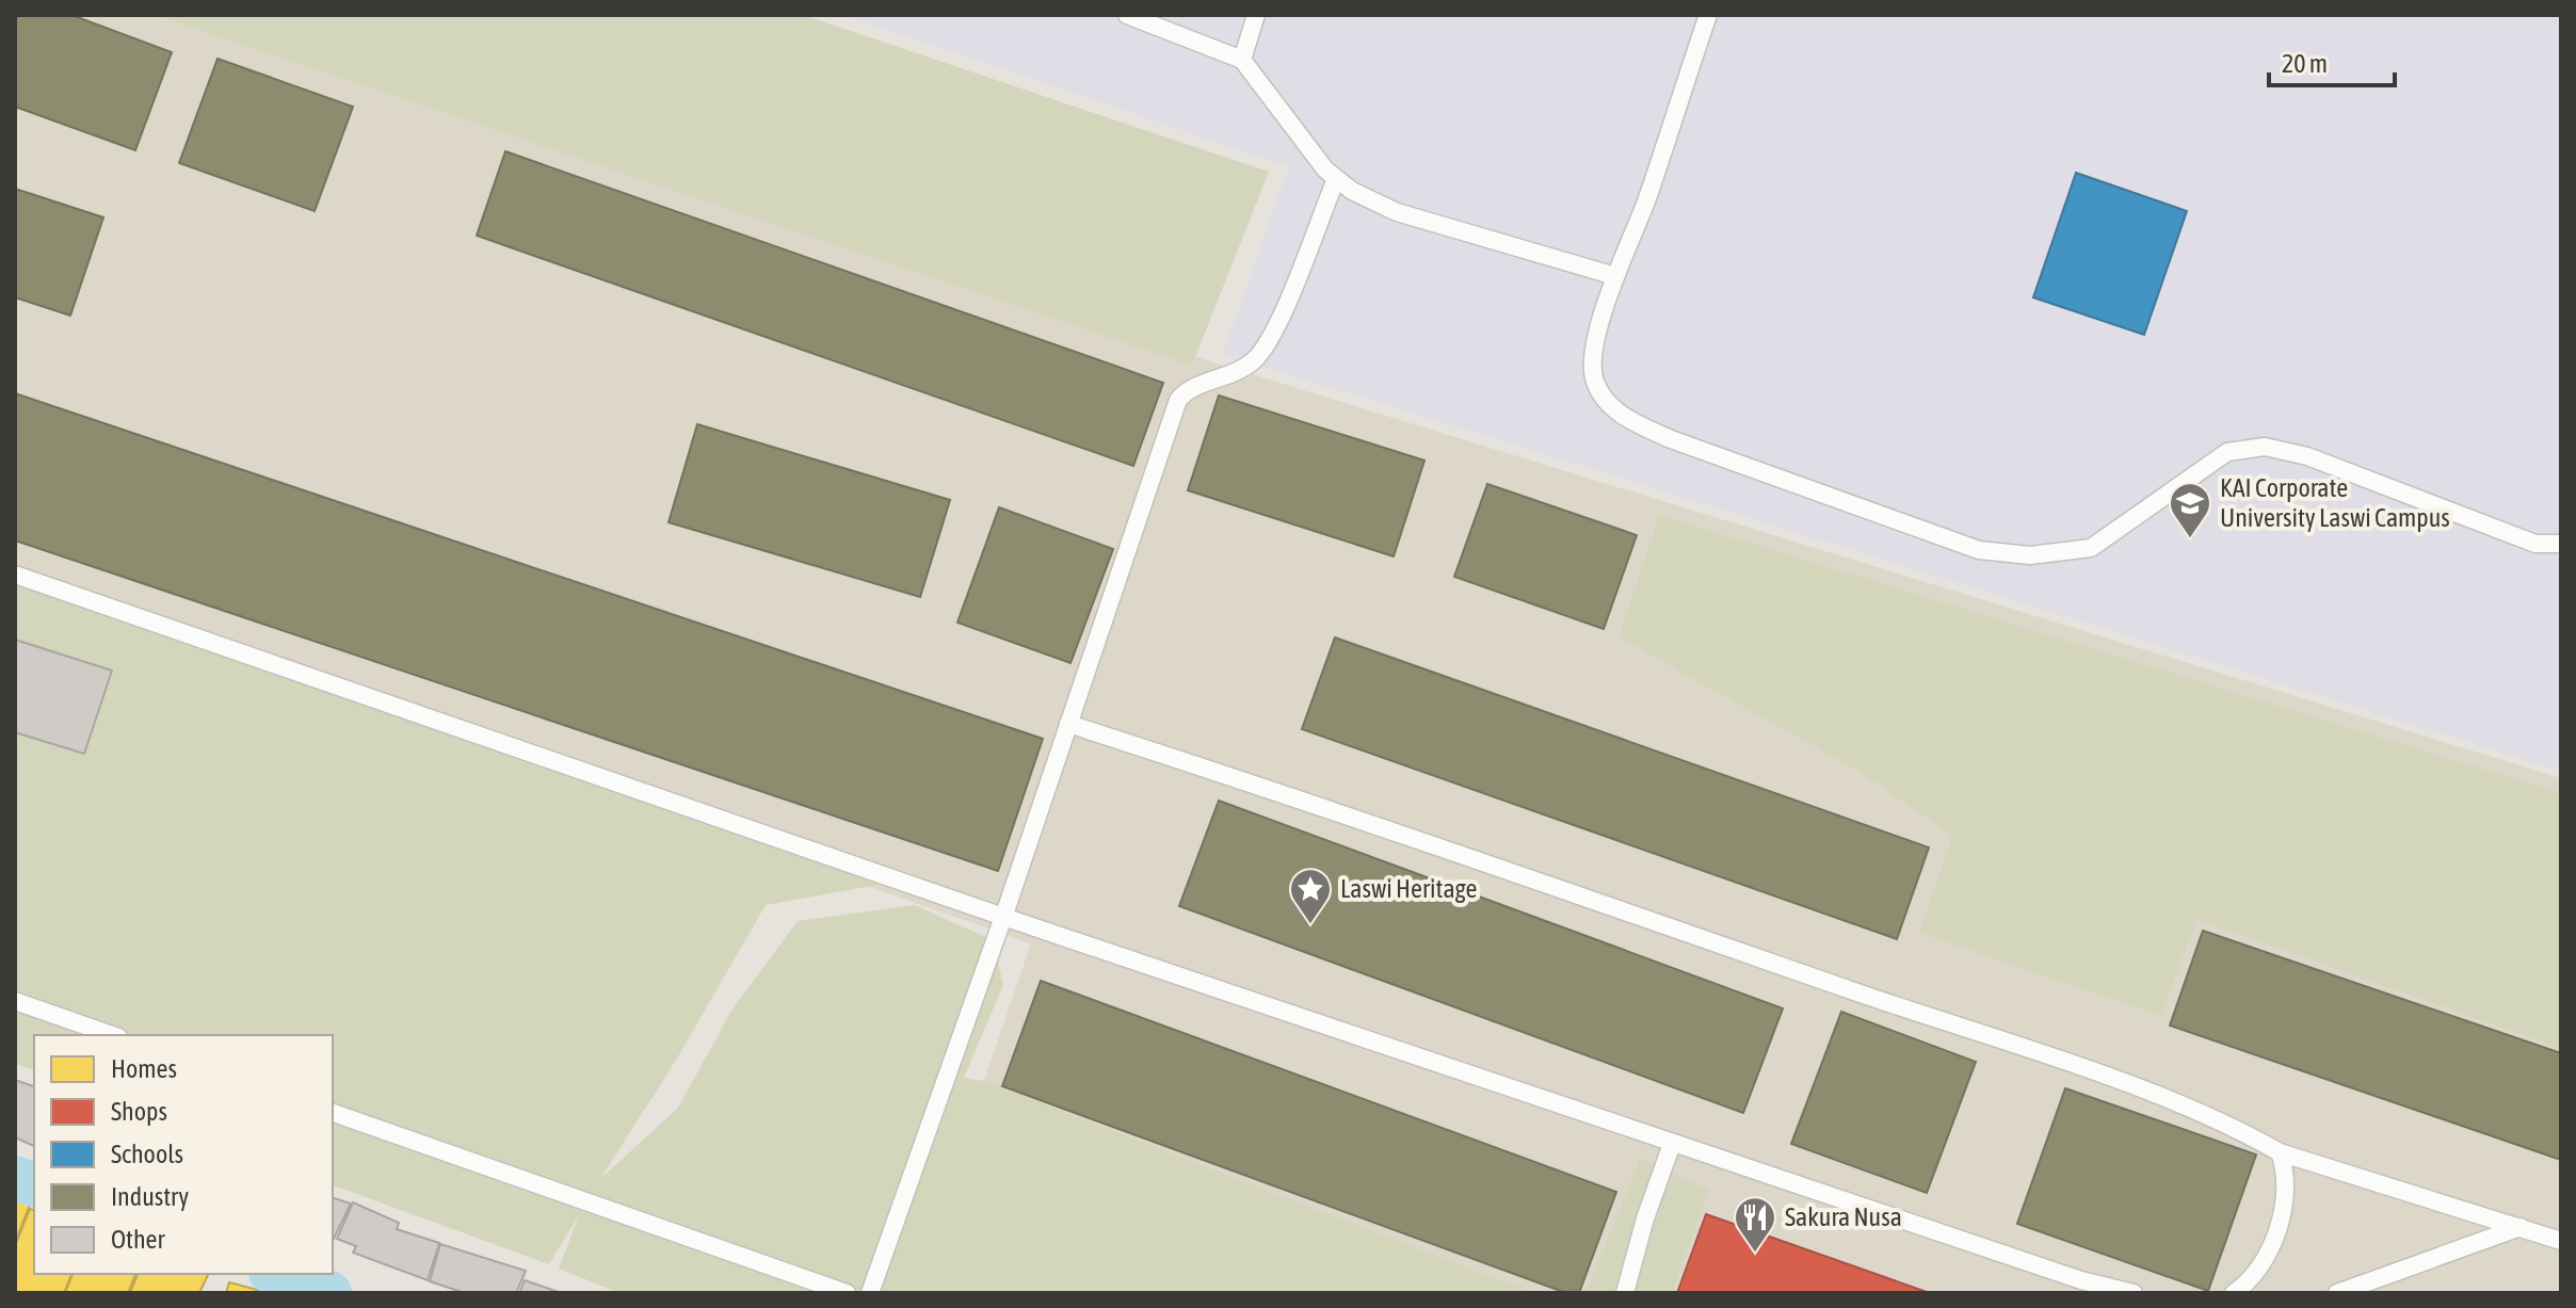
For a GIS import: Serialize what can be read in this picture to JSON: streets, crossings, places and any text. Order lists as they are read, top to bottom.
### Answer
{
  "places": {
    "school or university": ["KAI Corporate University Laswi Campus"],
    "place": ["Laswi Heritage"],
    "restaurant": ["Sakura Nusa"]
  },
  "legend": [
    "Homes",
    "Shops",
    "Schools",
    "Industry",
    "Other"
  ],
  "scale_bar": "20 m"
}
